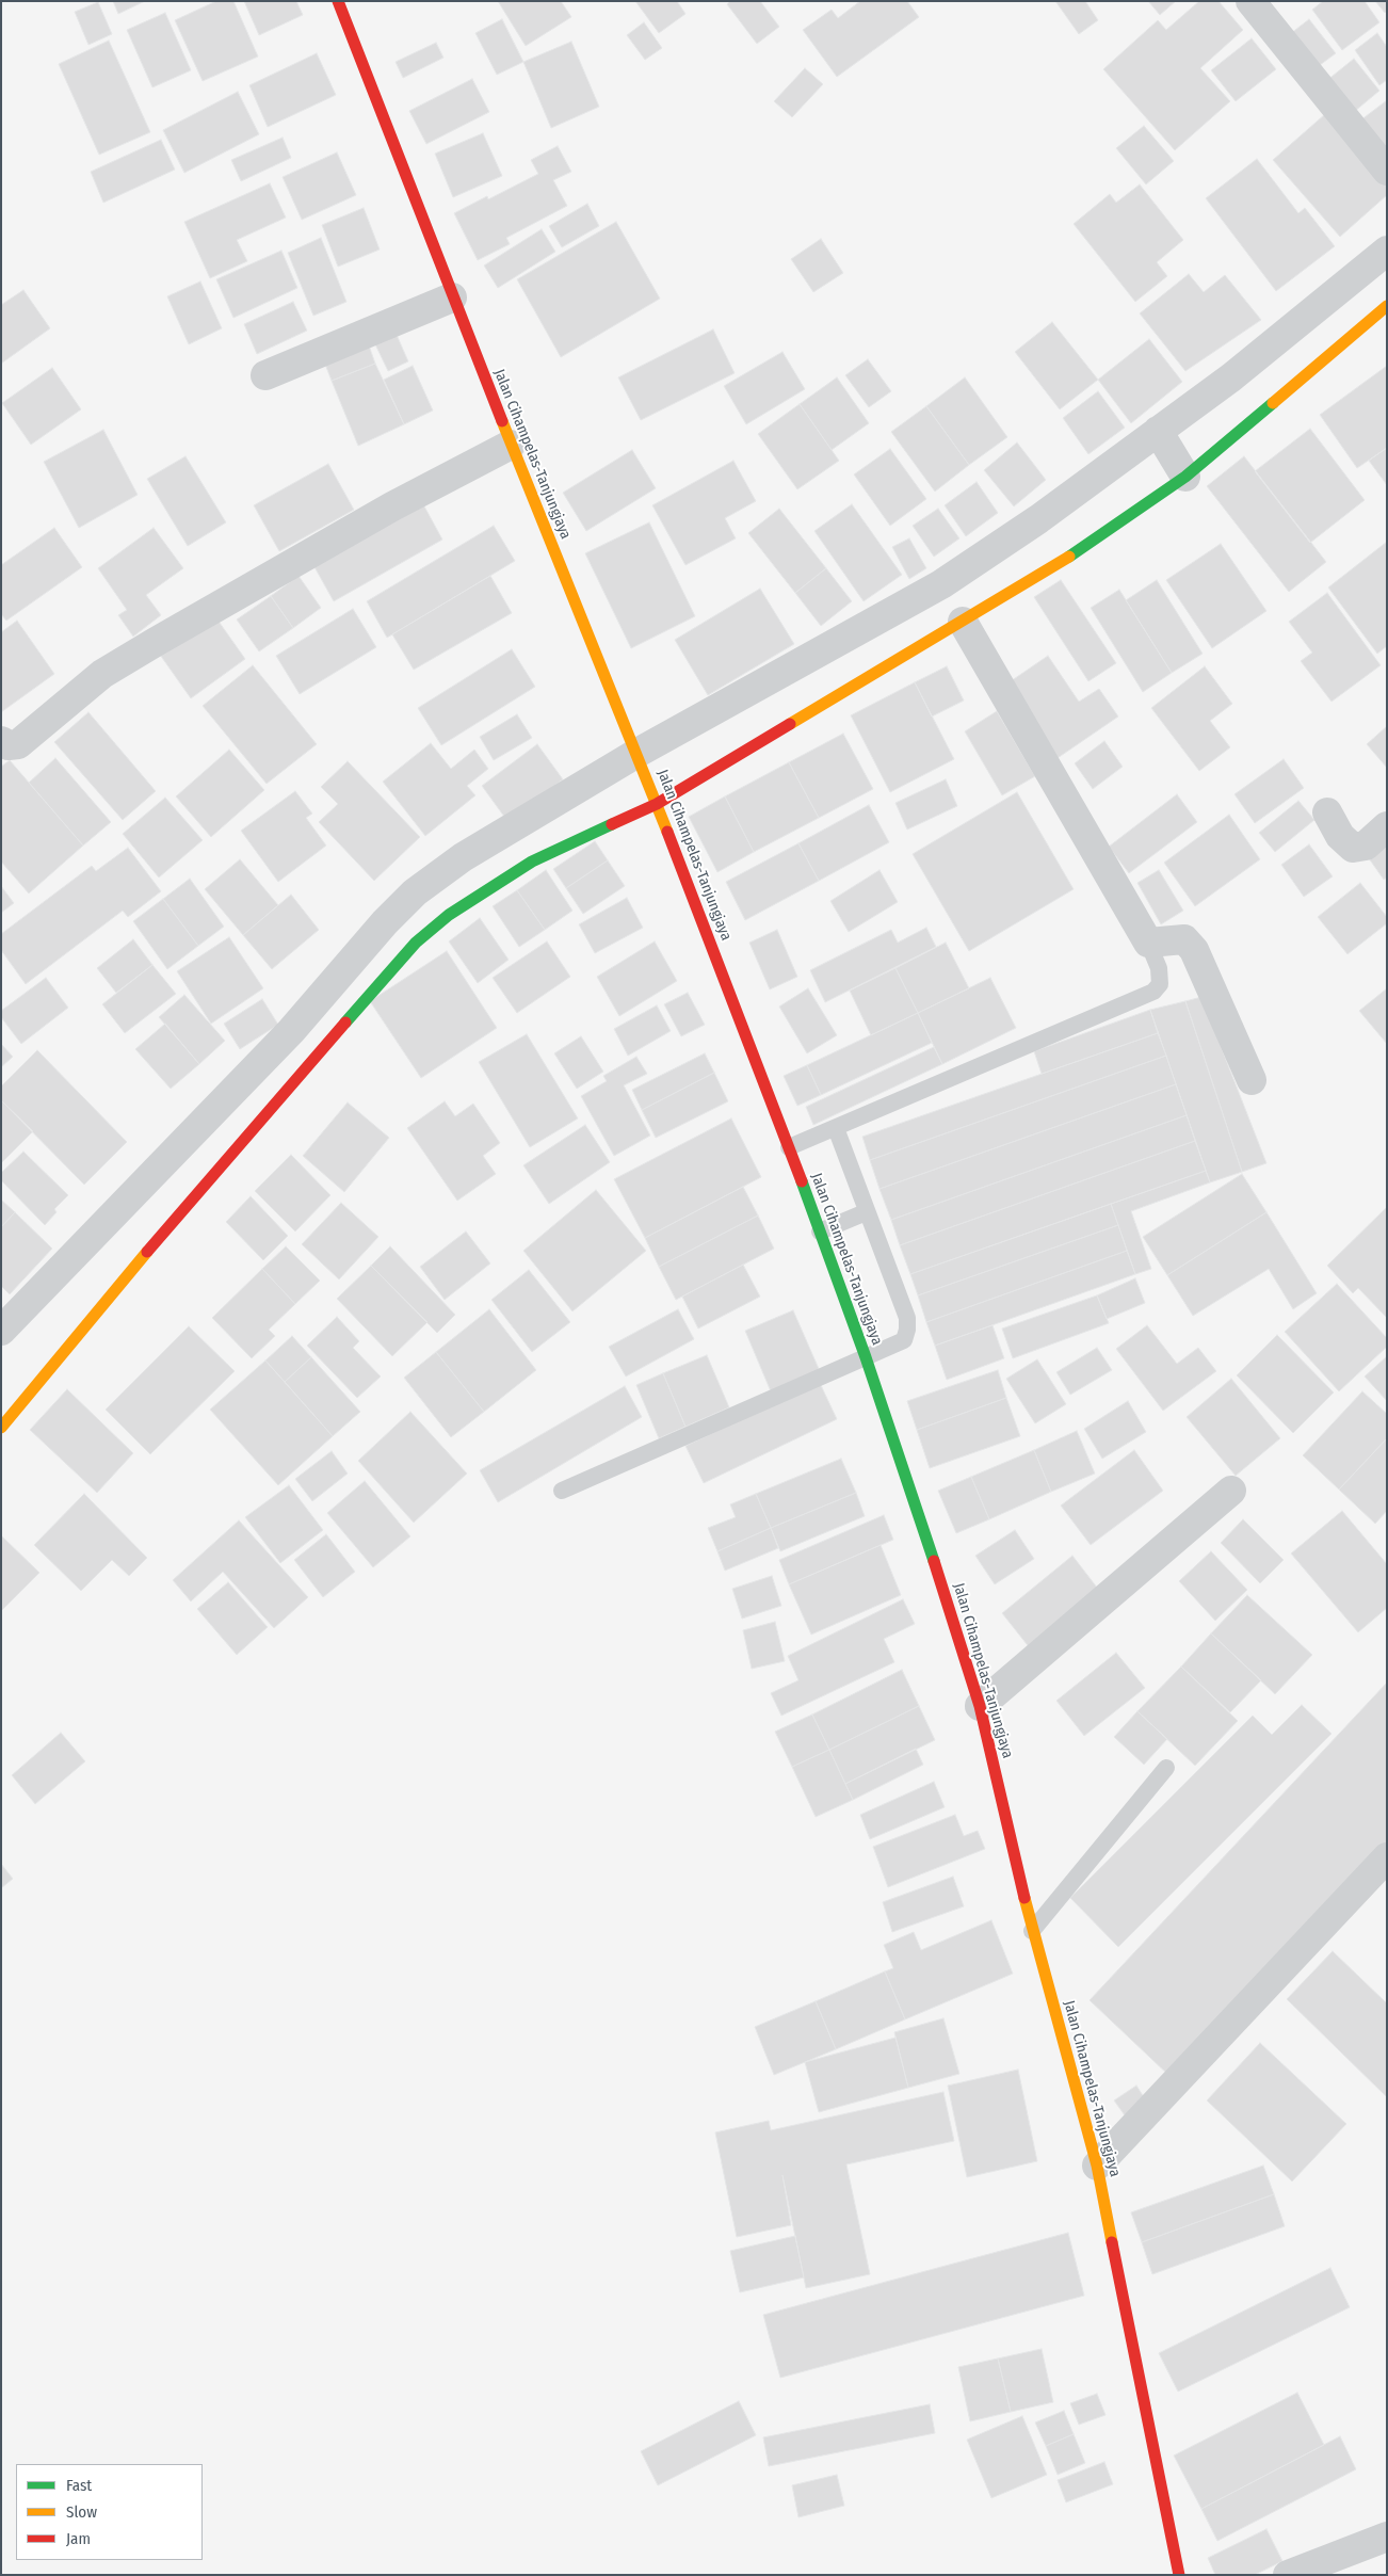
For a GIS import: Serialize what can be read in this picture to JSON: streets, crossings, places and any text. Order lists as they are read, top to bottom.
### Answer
{
  "streets": {
    "main road": ["Jalan Cihampelas-Tanjungjaya"]
  },
  "legend": ["Fast", "Slow", "Jam"]
}
